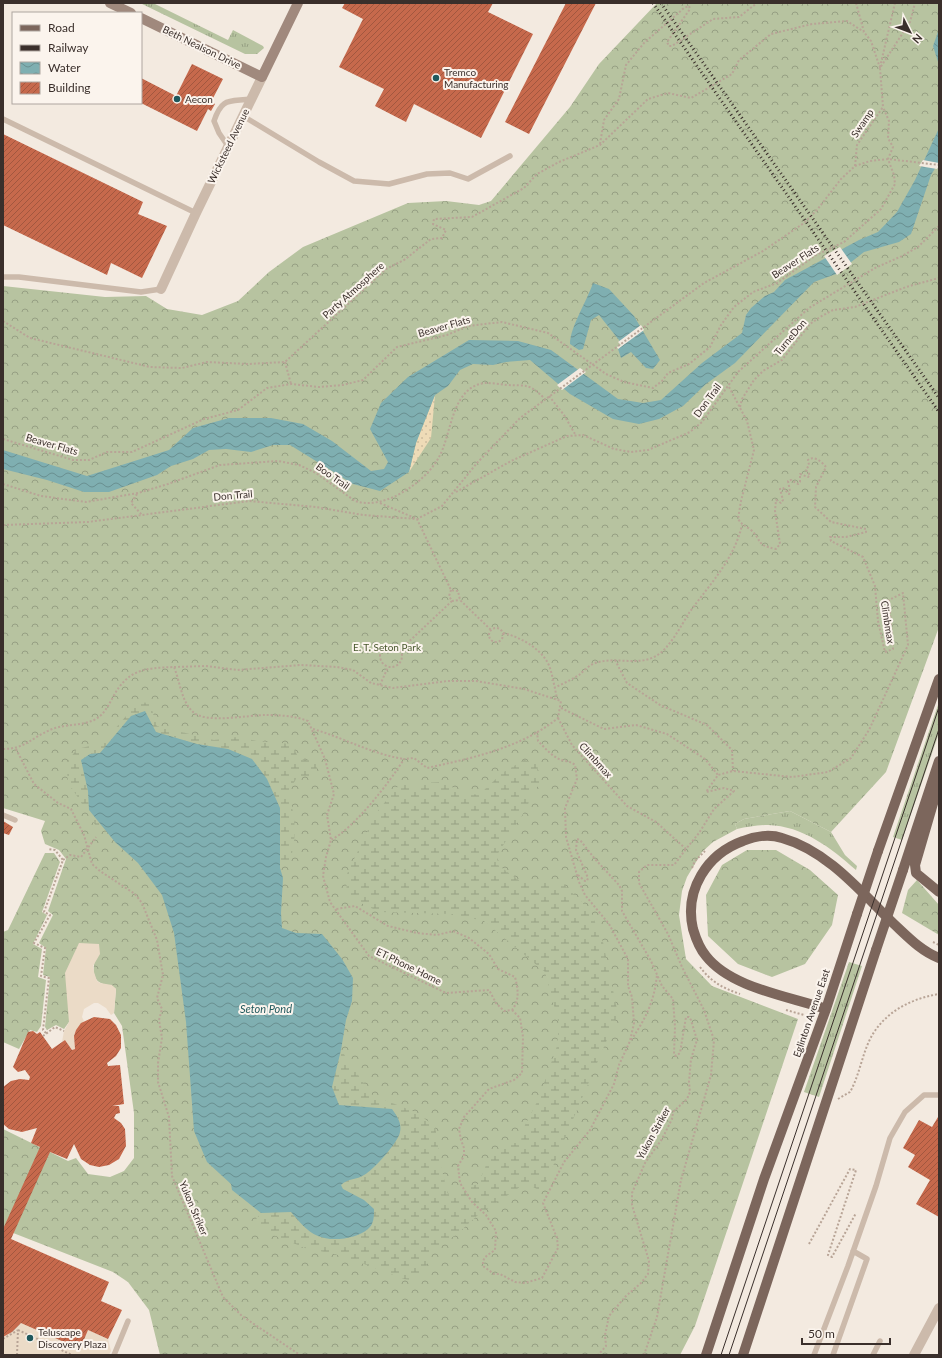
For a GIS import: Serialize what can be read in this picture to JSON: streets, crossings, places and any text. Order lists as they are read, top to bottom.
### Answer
{
  "streets": {
    "main road": ["Eglinton Avenue East"],
    "street": ["Beth Nealson Drive", "Wicksteed Avenue"],
    "path": [
      "Swamp",
      "Beaver Flats",
      "Party Atmosphere",
      "TurneDon",
      "Don Trail",
      "Boo Trail",
      "Climbmax",
      "ET Phone Home",
      "Yukon Striker"
    ]
  },
  "crossings": [
    ["Beth Nealson Drive", "Wicksteed Avenue"]
  ],
  "water": ["Seton Pond"],
  "parks": ["E. T. Seton Park"],
  "places": ["Tremco Manufacturing", "Aecon", "Teluscape Discovery Plaza"],
  "legend": [
    "Road",
    "Railway",
    "Water",
    "Building"
  ],
  "scale_bar": "50 m",
  "north": "bottom right"
}
